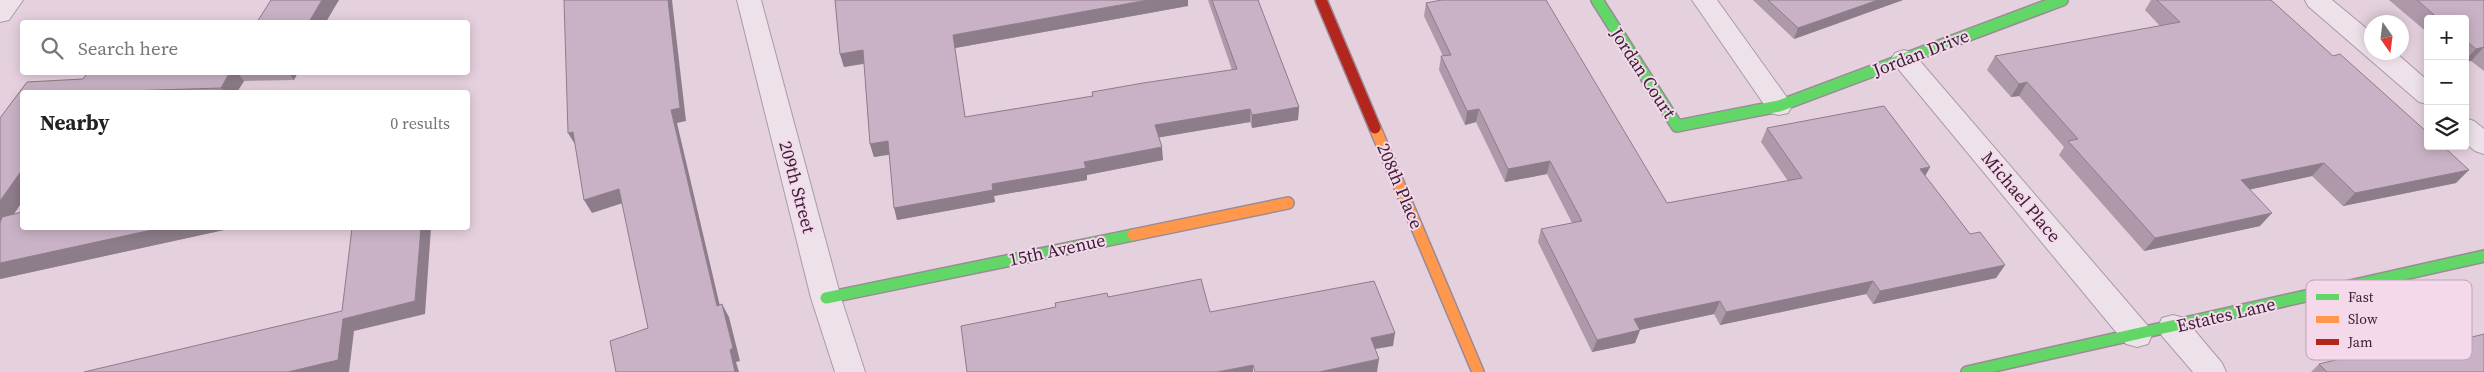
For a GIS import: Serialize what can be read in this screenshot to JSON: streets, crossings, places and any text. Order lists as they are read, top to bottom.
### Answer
{
  "streets": {
    "street": [
      "Jordan Drive",
      "Jordan Court",
      "208th Place",
      "209th Street",
      "Michael Place",
      "15th Avenue",
      "Estates Lane"
    ]
  },
  "crossings": [
    ["Jordan Drive", "Jordan Court"],
    ["Jordan Drive", "Michael Place"],
    ["209th Street", "15th Avenue"],
    ["Michael Place", "Estates Lane"]
  ],
  "legend": ["Fast", "Slow", "Jam"],
  "north": "bottom",
  "page": {
    "map_buttons": ["+", "−"],
    "search": "Search here",
    "heading": ["Nearby", "0 results"]
  }
}
